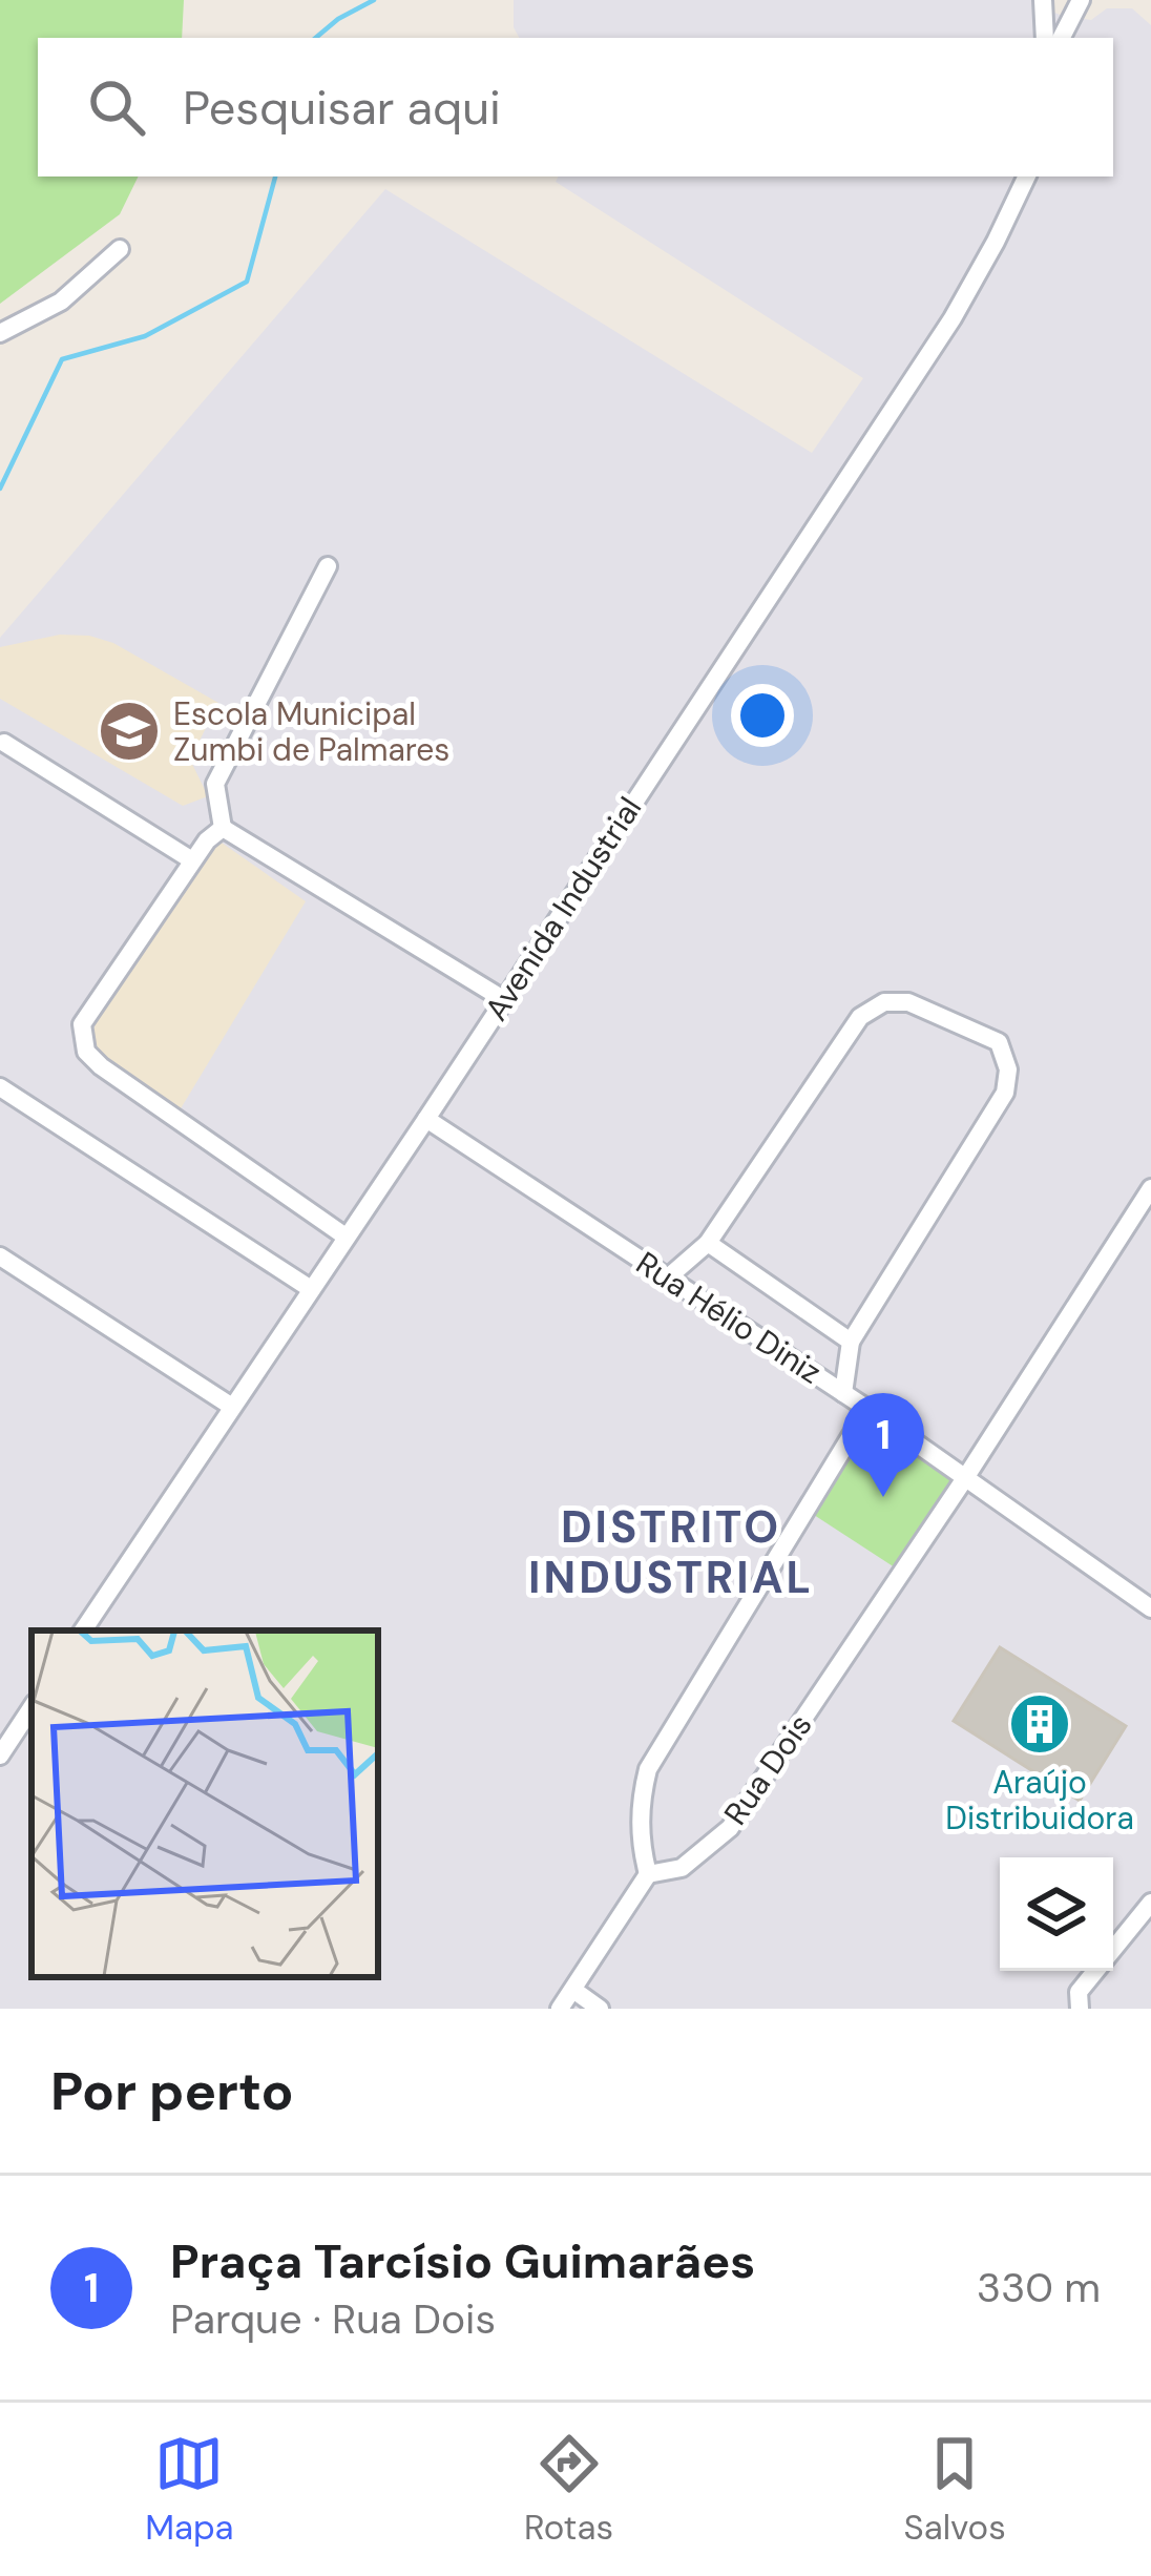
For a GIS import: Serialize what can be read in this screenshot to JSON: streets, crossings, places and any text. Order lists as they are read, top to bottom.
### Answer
{
  "streets": {
    "street": ["Avenida Industrial", "Rua Hélio Diniz", "Rua Dois"]
  },
  "crossings": [
    ["Avenida Industrial", "Rua Hélio Diniz"],
    ["Rua Hélio Diniz", "Rua Dois"]
  ],
  "districts": ["DISTRITO INDUSTRIAL"],
  "places": {
    "school or university": ["Escola Municipal Zumbi de Palmares"],
    "building": ["Araújo Distribuidora"]
  },
  "page": {
    "search": "Pesquisar aqui",
    "pins": "1",
    "heading": "Por perto",
    "list": [
      {
        "mark": "1",
        "name": "Praça Tarcísio Guimarães",
        "note": "Parque · Rua Dois",
        "value": "330 m"
      }
    ],
    "nav": ["Mapa", "Rotas", "Salvos"]
  }
}
